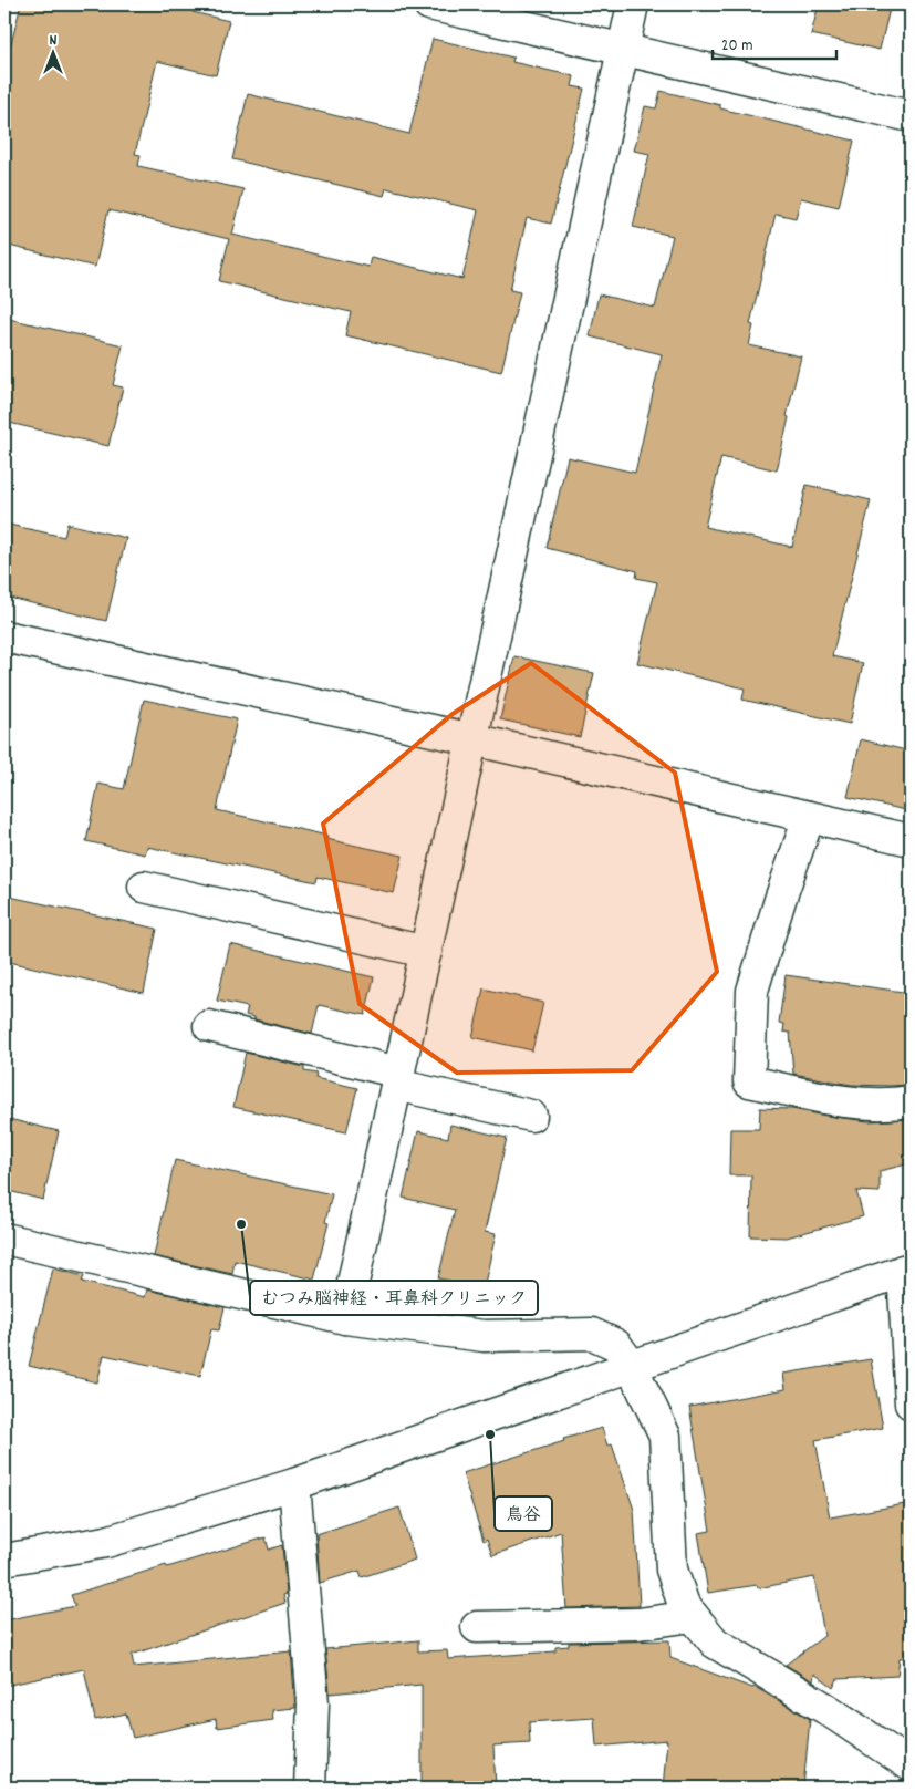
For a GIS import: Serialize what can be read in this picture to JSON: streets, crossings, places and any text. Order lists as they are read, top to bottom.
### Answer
{
  "places": ["むつみ脳神経・耳鼻科クリニック", "鳥谷"],
  "scale_bar": "20 m",
  "north": "top"
}
